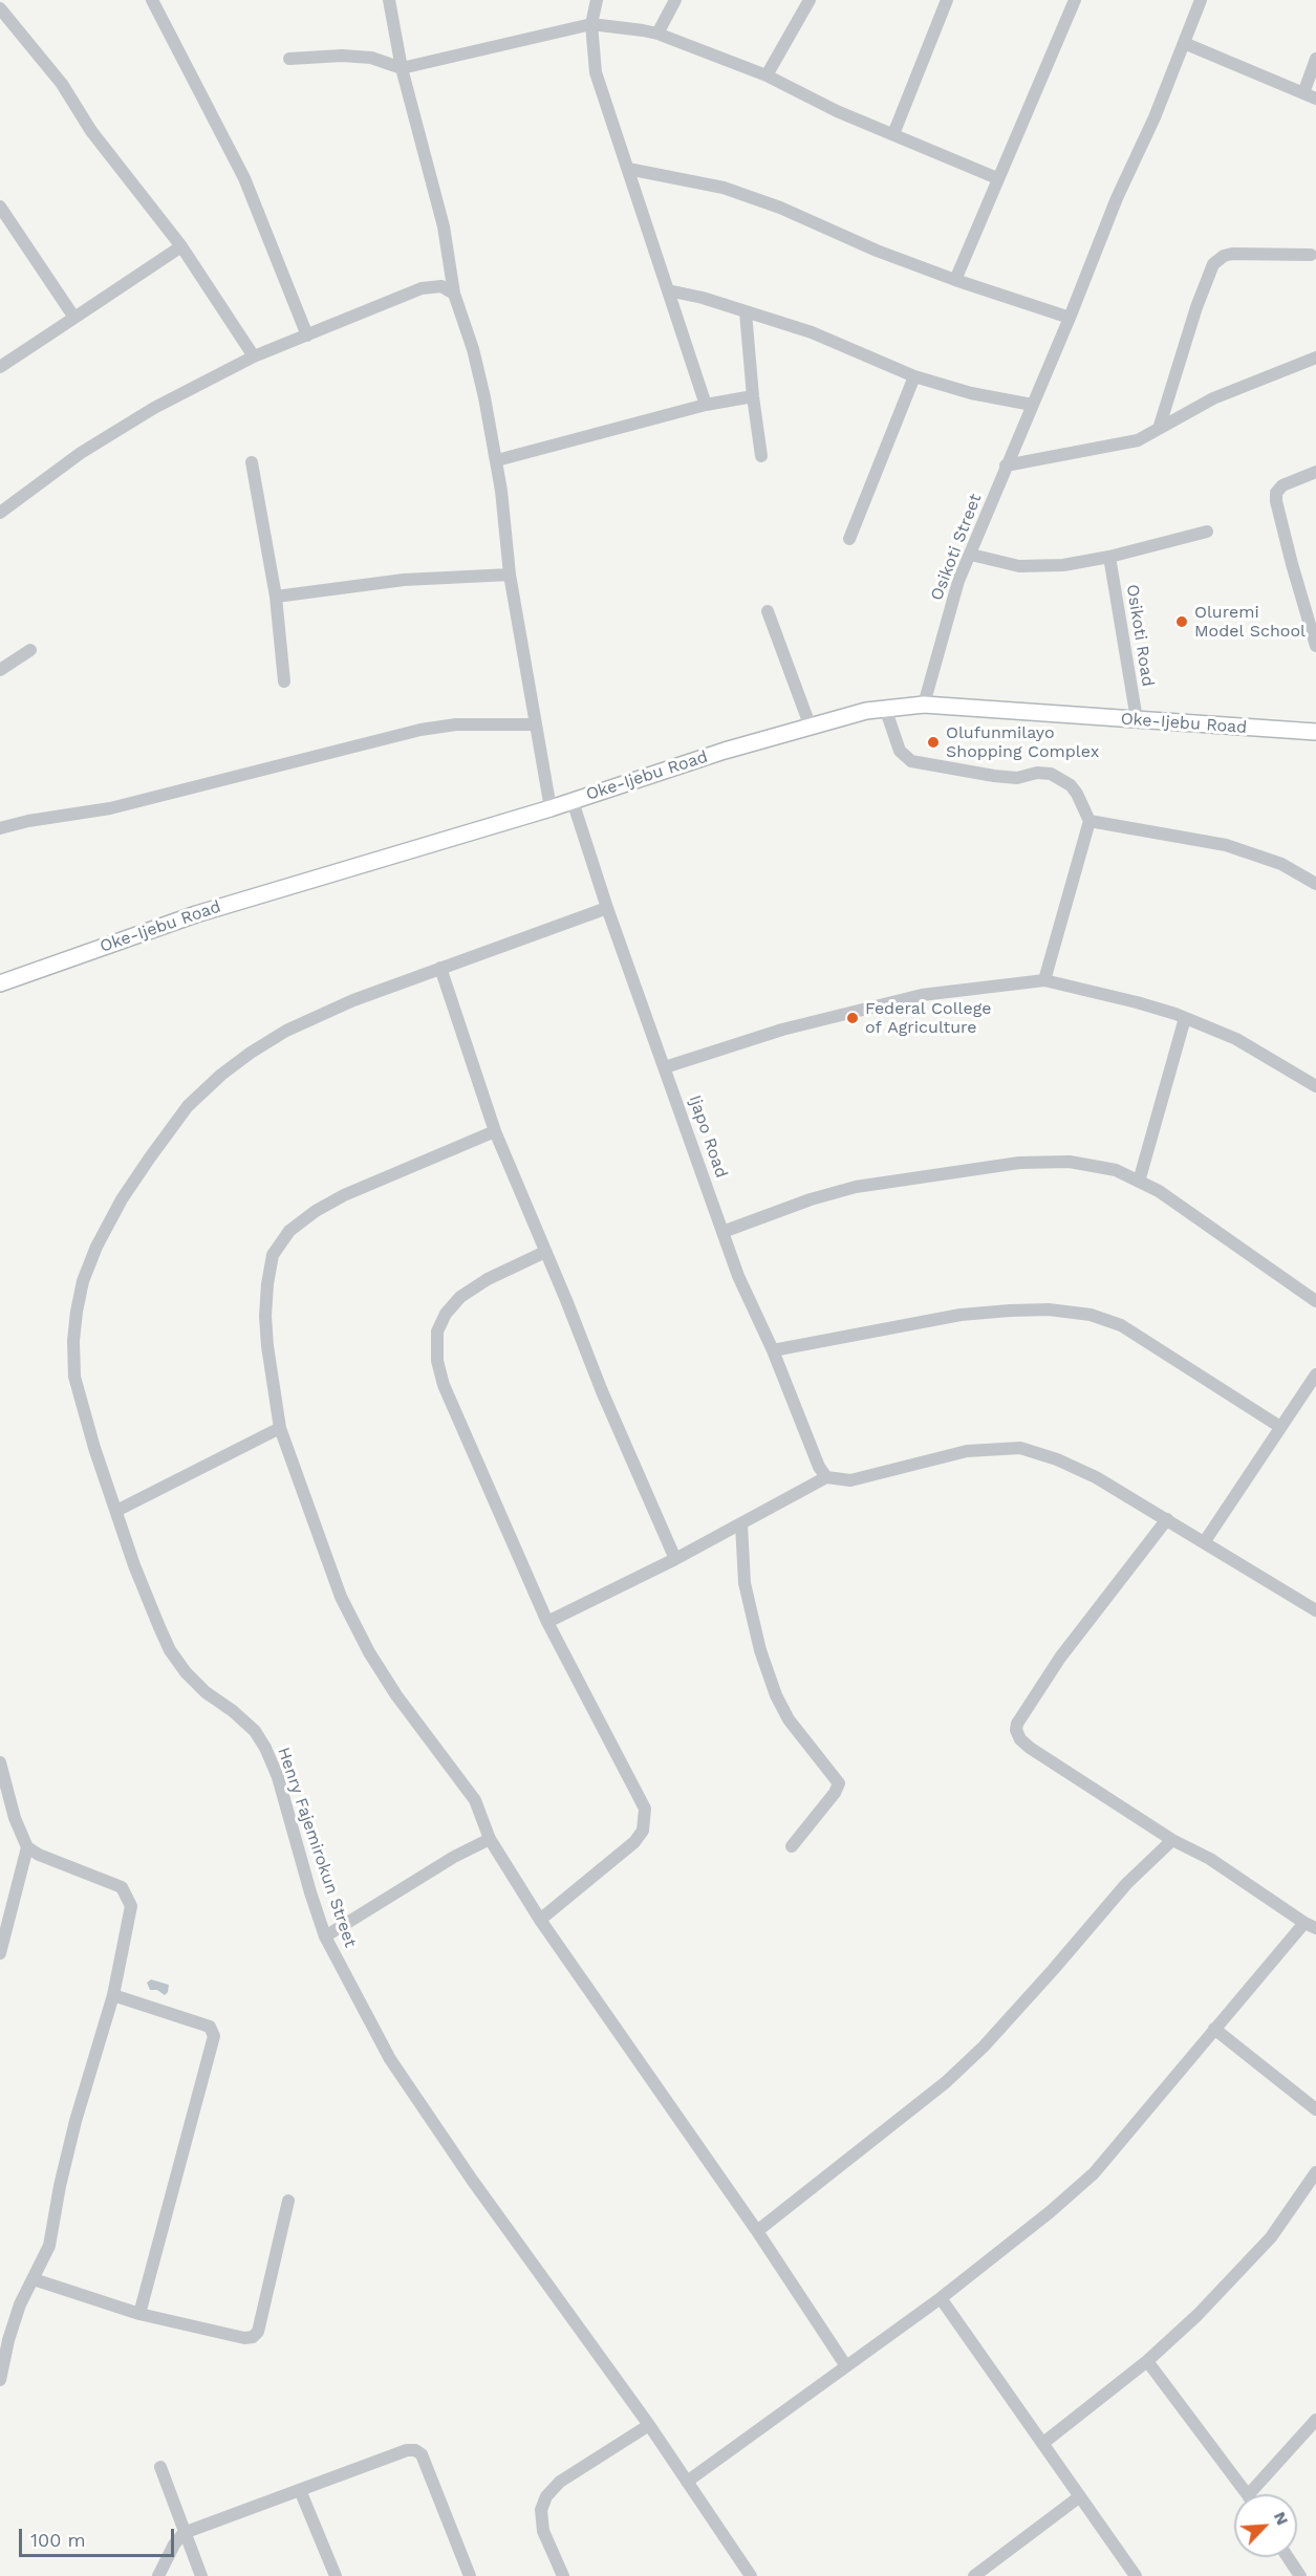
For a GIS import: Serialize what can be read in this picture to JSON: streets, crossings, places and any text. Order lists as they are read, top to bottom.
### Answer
{
  "streets": {
    "main road": ["Oke-Ijebu Road"],
    "street": [
      "Osikoti Street",
      "Osikoti Road",
      "Ijapo Road",
      "Henry Fajemirokun Street"
    ]
  },
  "crossings": [
    ["Osikoti Street", "Oke-Ijebu Road"],
    ["Osikoti Road", "Oke-Ijebu Road"],
    ["Oke-Ijebu Road", "Ijapo Road"],
    ["Ijapo Road", "Henry Fajemirokun Street"]
  ],
  "places": ["Oluremi Model School", "Olufunmilayo Shopping Complex", "Federal College of Agriculture"],
  "scale_bar": "100 m",
  "north": "top right"
}
